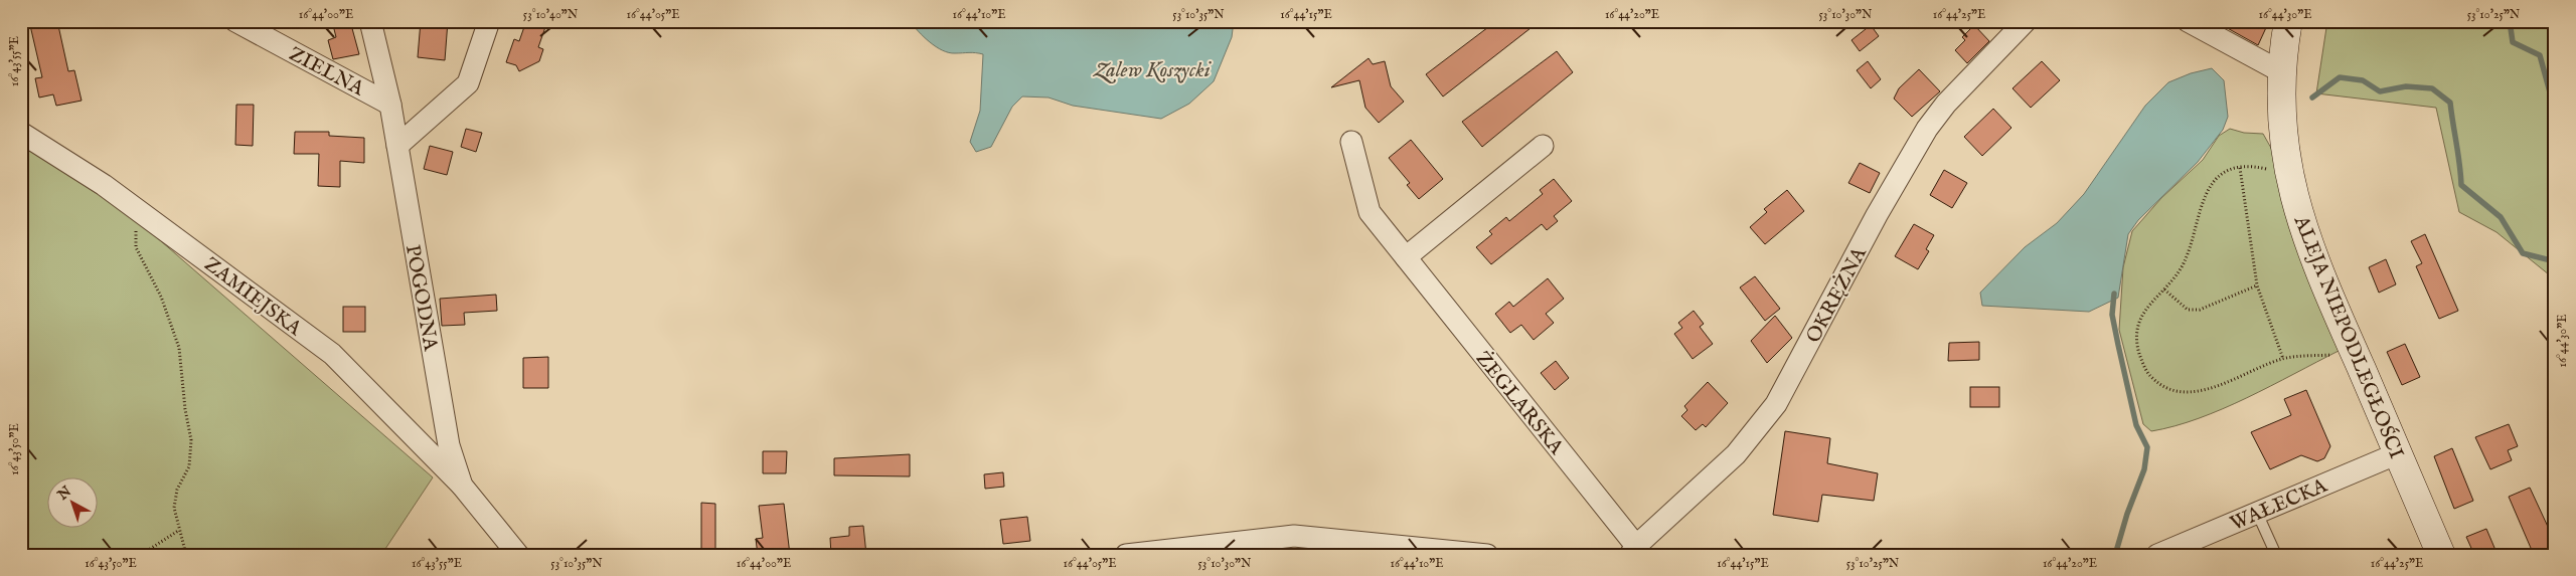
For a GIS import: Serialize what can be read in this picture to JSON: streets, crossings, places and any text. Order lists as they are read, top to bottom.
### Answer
{
  "streets": {
    "street": [
      "ZIELNA",
      "OKRĘŻNA",
      "ZAMIEJSKA",
      "POGODNA",
      "ALEJA NIEPODLEGŁOŚCI",
      "ŻEGLARSKA",
      "WAŁECKA"
    ]
  },
  "crossings": [
    ["ZIELNA", "POGODNA"],
    ["OKRĘŻNA", "ŻEGLARSKA"],
    ["ZAMIEJSKA", "POGODNA"],
    ["ALEJA NIEPODLEGŁOŚCI", "WAŁECKA"]
  ],
  "water": ["Zalew Koszycki"],
  "north": "top left",
  "coordinates": [
    "16°44'00\"E",
    "53°10'40\"N",
    "16°44'05\"E",
    "16°44'10\"E",
    "53°10'35\"N",
    "16°44'15\"E",
    "16°44'20\"E",
    "53°10'30\"N",
    "16°44'25\"E",
    "16°44'30\"E",
    "53°10'25\"N",
    "16°43'55\"E",
    "16°43'50\"E"
  ]
}
